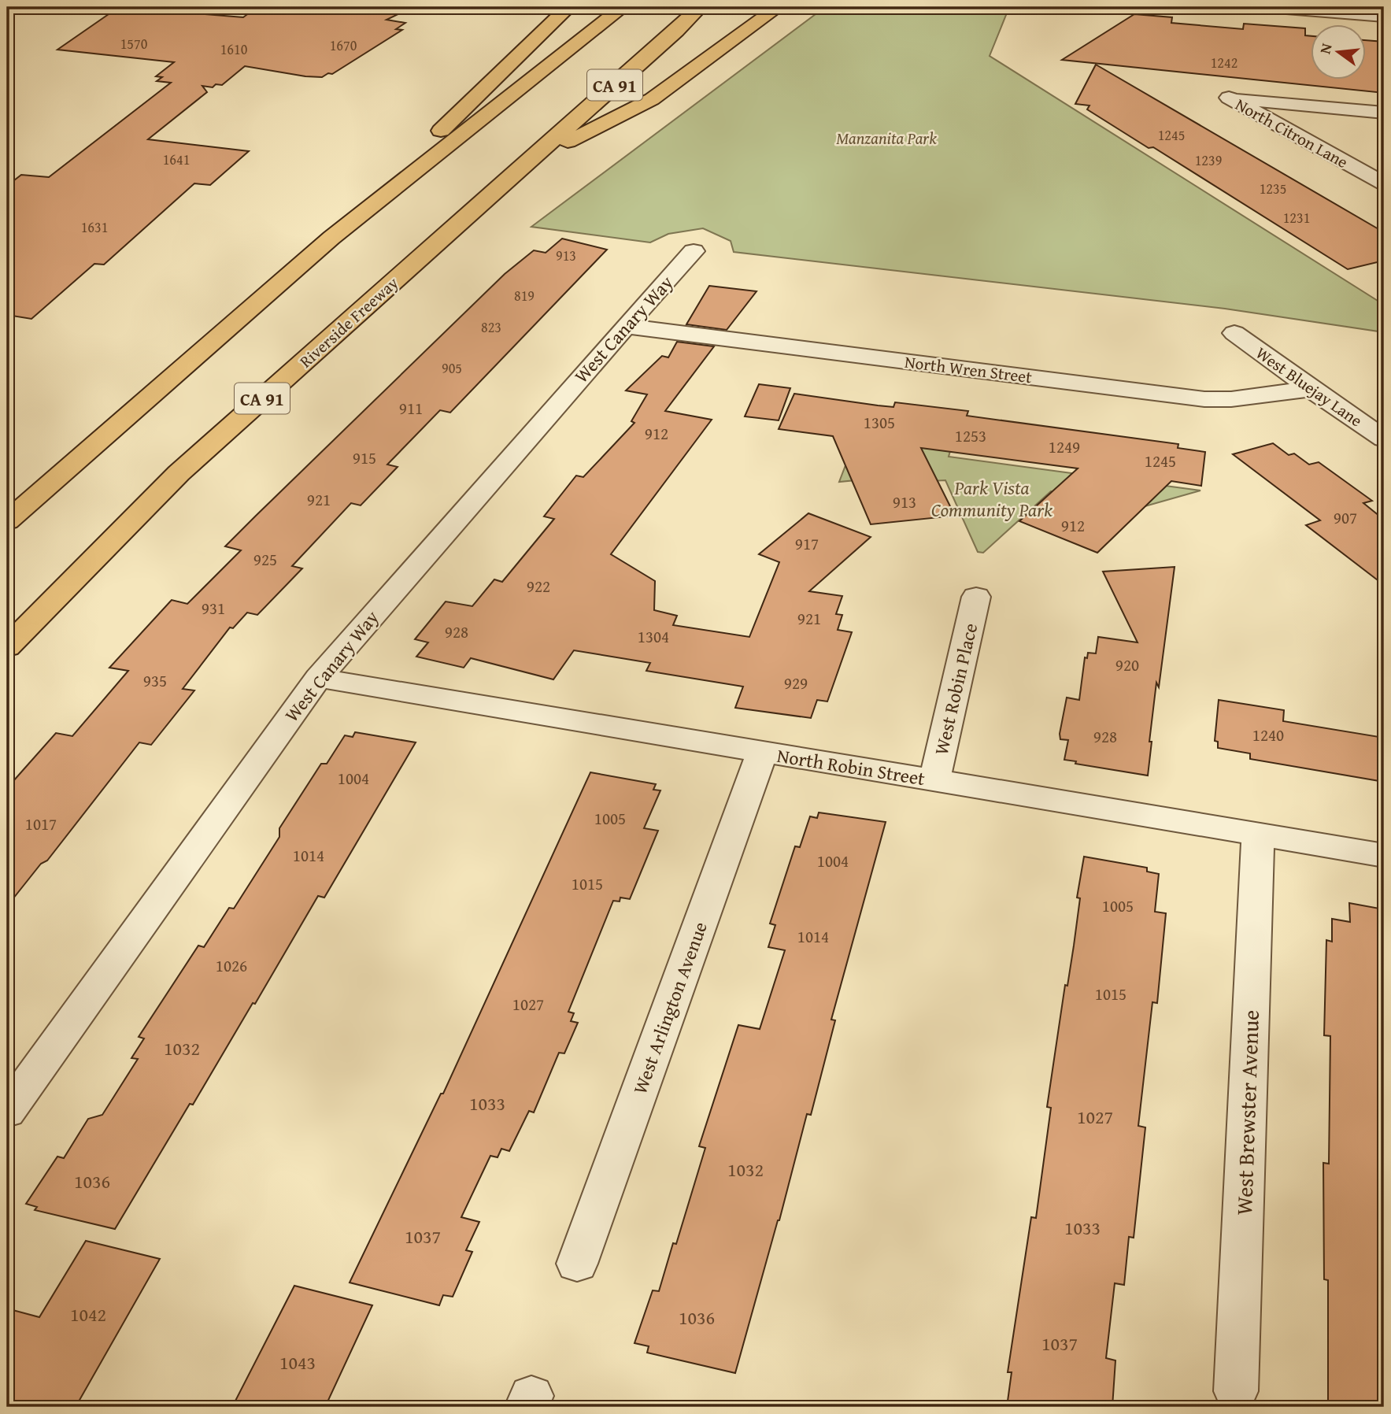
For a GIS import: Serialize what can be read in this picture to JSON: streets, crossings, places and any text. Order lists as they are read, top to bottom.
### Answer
{
  "streets": {
    "highway": ["CA 91", "Riverside Freeway"],
    "street": [
      "North Citron Lane",
      "West Canary Way",
      "North Wren Street",
      "West Bluejay Lane",
      "West Robin Place",
      "North Robin Street",
      "West Arlington Avenue",
      "West Brewster Avenue"
    ]
  },
  "crossings": [
    ["West Canary Way", "North Wren Street"],
    ["West Canary Way", "North Robin Street"],
    ["North Wren Street", "West Bluejay Lane"],
    ["West Robin Place", "North Robin Street"],
    ["North Robin Street", "West Arlington Avenue"],
    ["North Robin Street", "West Brewster Avenue"]
  ],
  "parks": ["Manzanita Park", "Park Vista Community Park"],
  "house_numbers": [
    "1570",
    "1670",
    "1610",
    "1242",
    "1245",
    "1641",
    "1239",
    "1235",
    "1231",
    "1631",
    "913",
    "819",
    "823",
    "905",
    "911",
    "1305",
    "912",
    "1253",
    "1249",
    "915",
    "1245",
    "921",
    "913",
    "907",
    "912",
    "917",
    "925",
    "922",
    "931",
    "921",
    "928",
    "1304",
    "920",
    "935",
    "929",
    "1240",
    "928",
    "1004",
    "1005",
    "1017",
    "1014",
    "1004",
    "1015",
    "1005",
    "1014",
    "1026",
    "1015",
    "1027",
    "1032",
    "1033",
    "1027",
    "1032",
    "1036",
    "1033",
    "1037",
    "1042",
    "1036",
    "1037",
    "1043"
  ],
  "north": "left"
}
